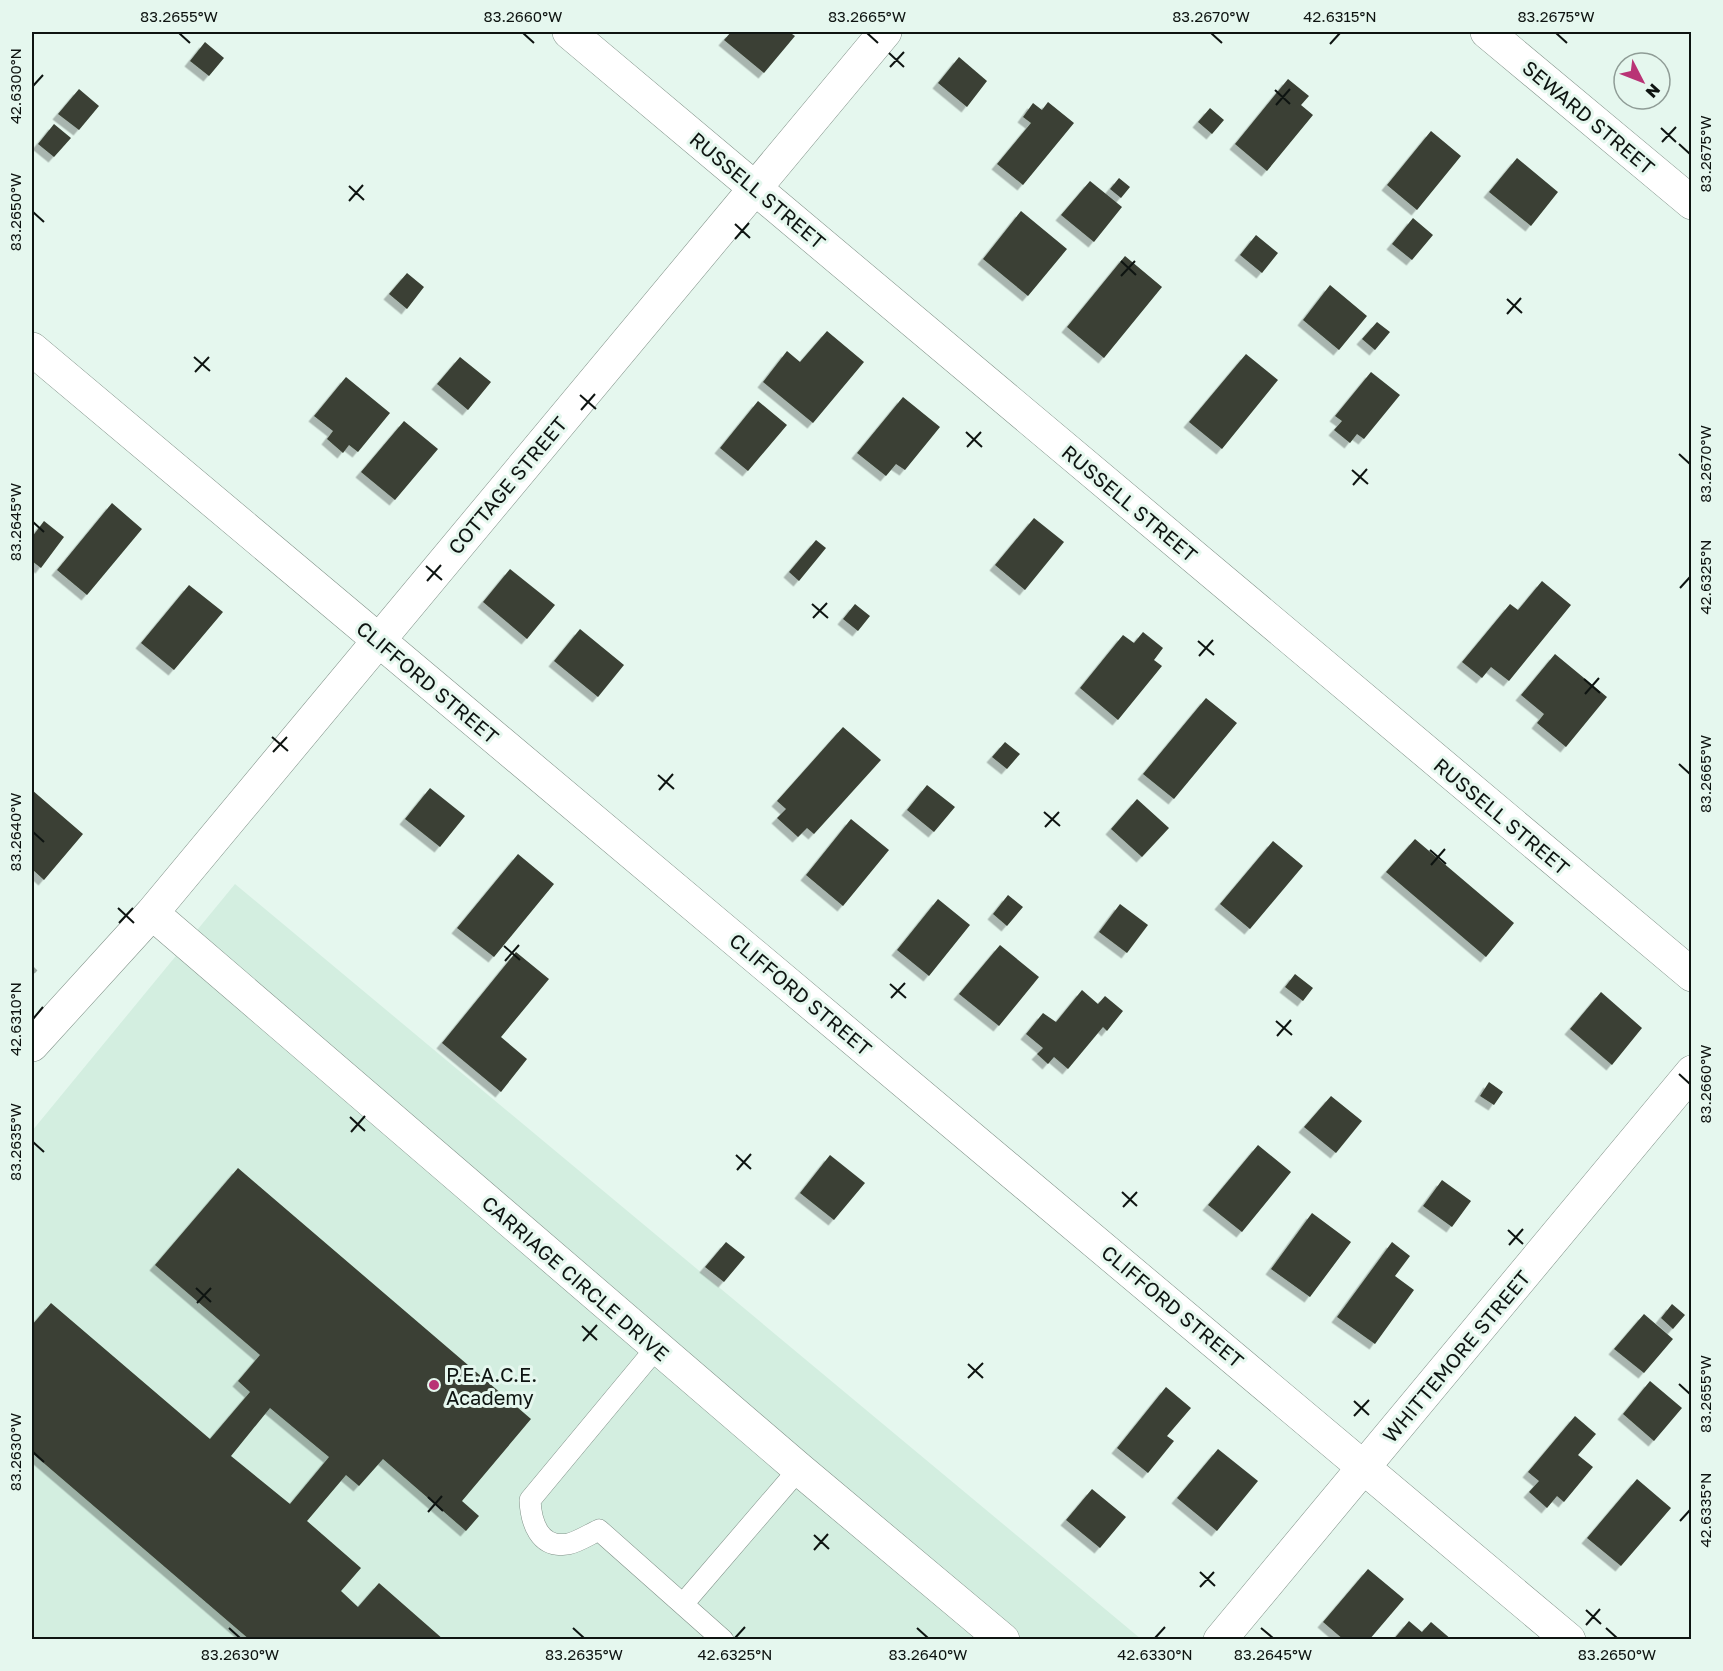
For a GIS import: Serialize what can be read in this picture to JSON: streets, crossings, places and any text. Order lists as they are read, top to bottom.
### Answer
{
  "streets": {
    "street": [
      "SEWARD STREET",
      "RUSSELL STREET",
      "COTTAGE STREET",
      "CLIFFORD STREET",
      "CARRIAGE CIRCLE DRIVE",
      "WHITTEMORE STREET"
    ]
  },
  "crossings": [
    ["RUSSELL STREET", "COTTAGE STREET"],
    ["COTTAGE STREET", "CLIFFORD STREET"],
    ["COTTAGE STREET", "CARRIAGE CIRCLE DRIVE"],
    ["CLIFFORD STREET", "WHITTEMORE STREET"]
  ],
  "places": ["P.E.A.C.E. Academy"],
  "north": "bottom right",
  "coordinates": [
    "83.2655°W",
    "83.2660°W",
    "83.2665°W",
    "83.2670°W",
    "42.6315°N",
    "83.2675°W",
    "42.6300°N",
    "83.2650°W",
    "83.2645°W",
    "42.6325°N",
    "83.2640°W",
    "42.6310°N",
    "83.2635°W",
    "83.2630°W",
    "42.6335°N",
    "42.6330°N"
  ]
}
